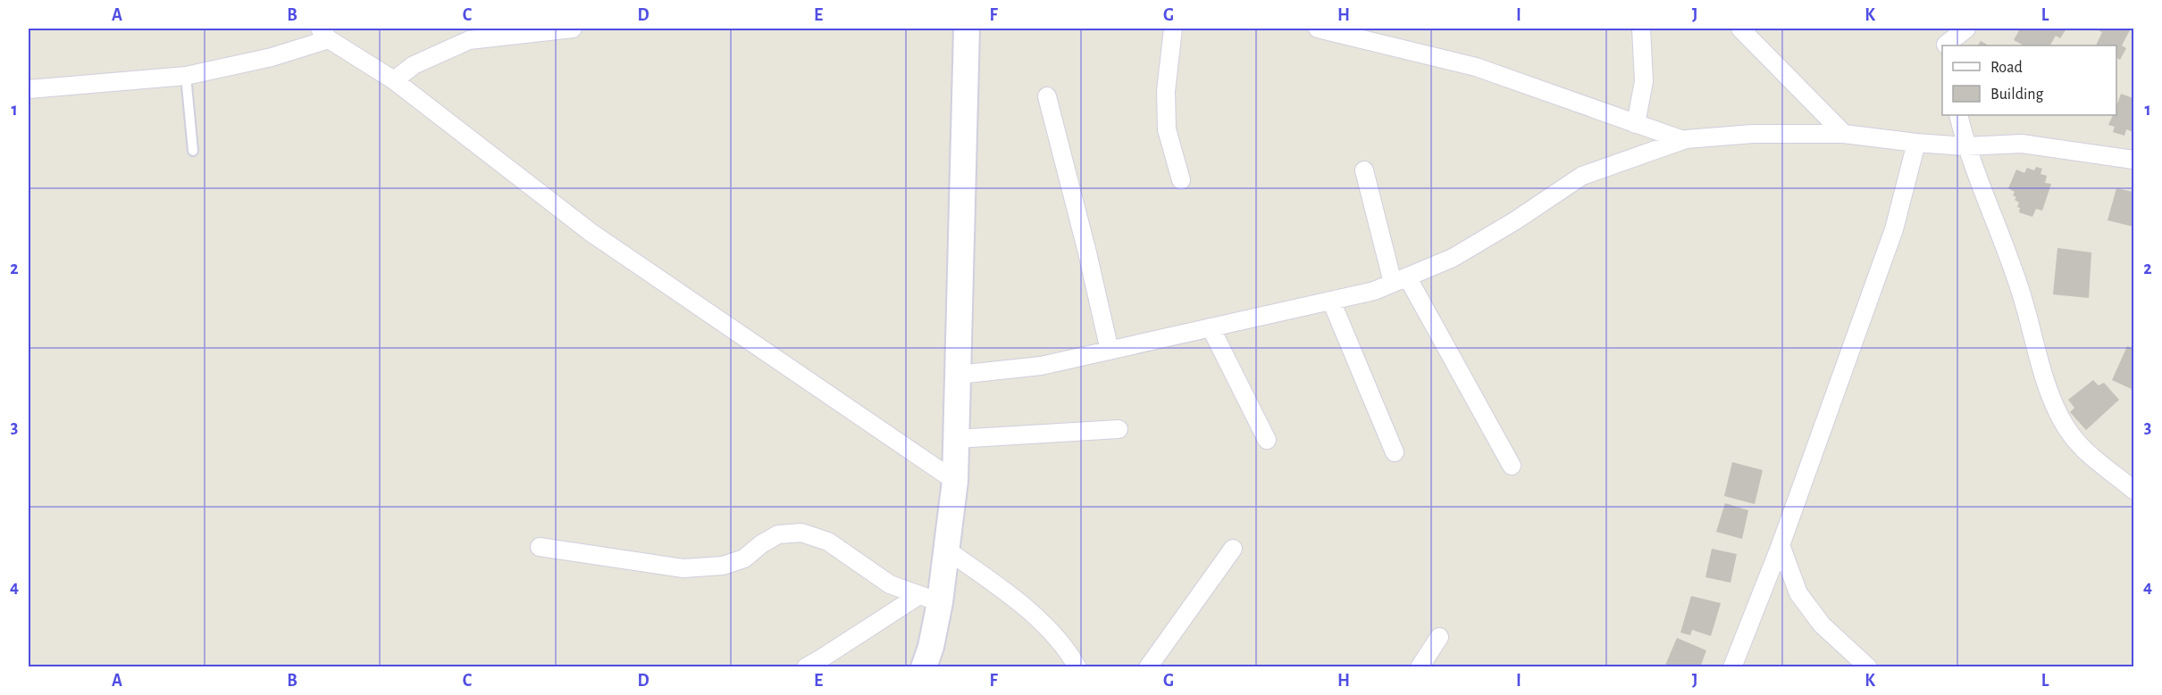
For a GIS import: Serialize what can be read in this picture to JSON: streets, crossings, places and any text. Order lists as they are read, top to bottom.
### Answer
{
  "legend": ["Road", "Building"],
  "grid": {
    "columns": [
      "A",
      "B",
      "C",
      "D",
      "E",
      "F",
      "G",
      "H",
      "I",
      "J",
      "K",
      "L"
    ],
    "rows": [
      "1",
      "2",
      "3",
      "4"
    ]
  }
}
